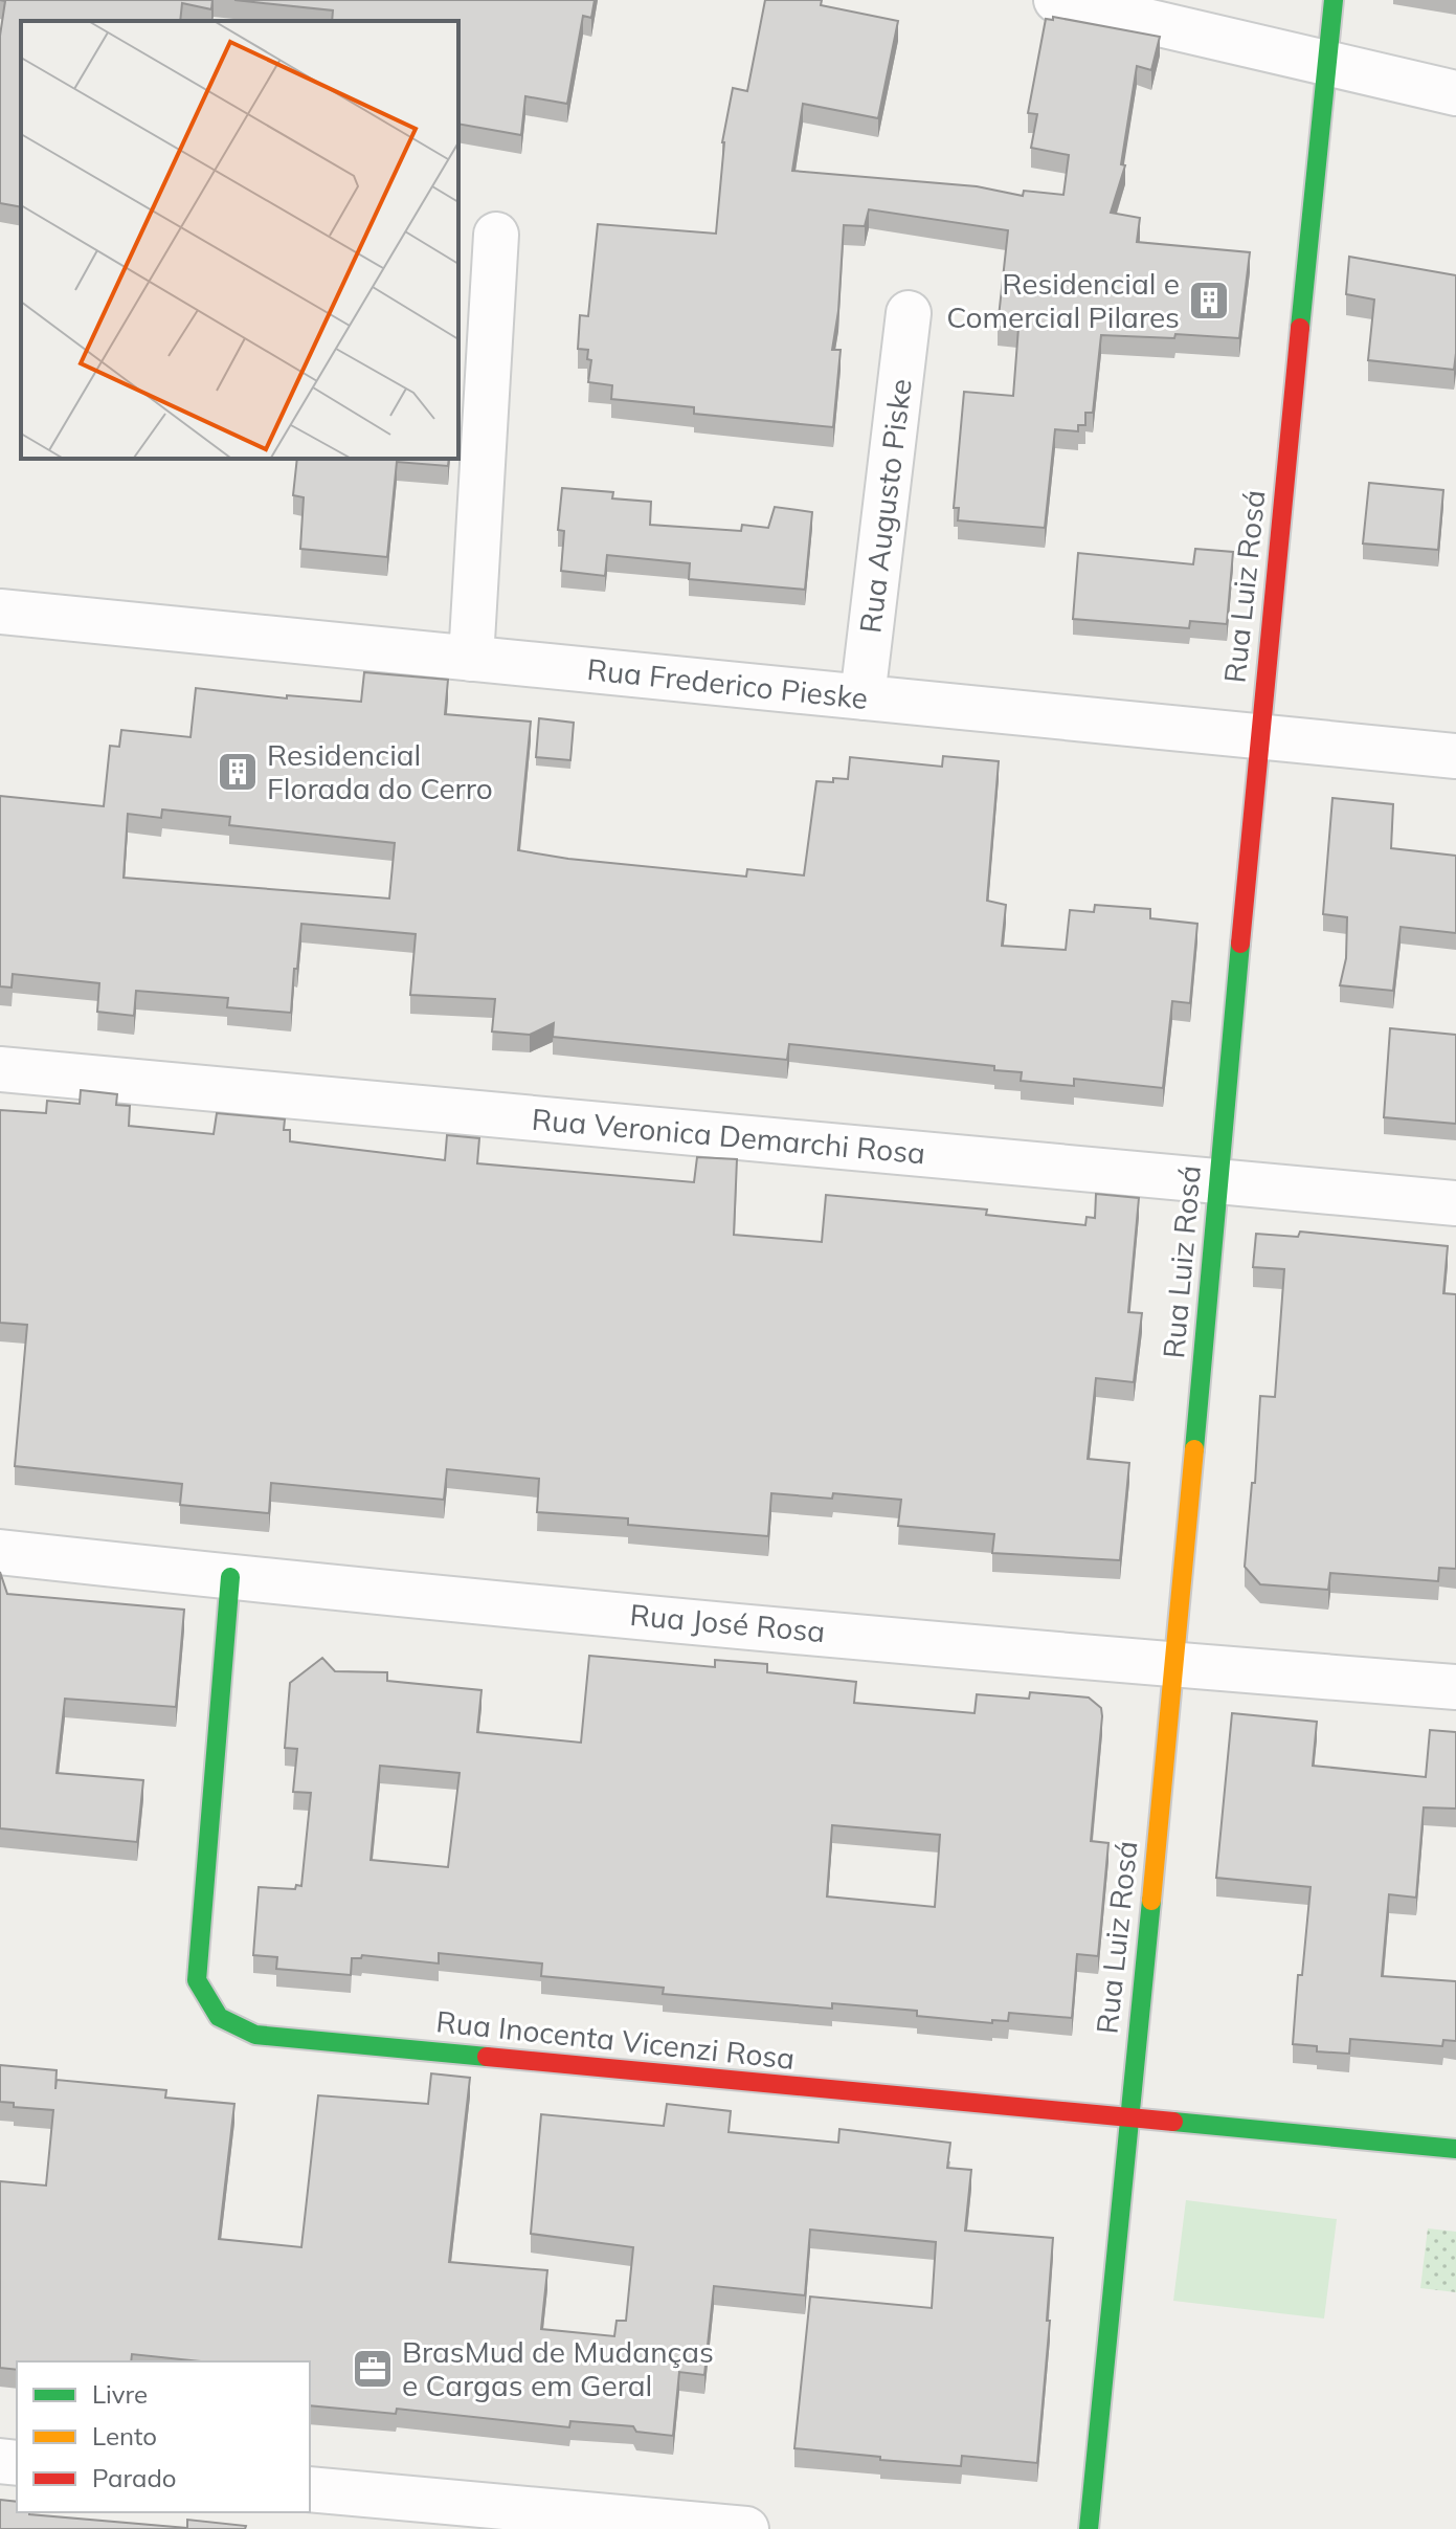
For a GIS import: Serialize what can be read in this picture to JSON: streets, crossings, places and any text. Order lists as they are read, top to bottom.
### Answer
{
  "streets": {
    "street": [
      "Rua Augusto Piske",
      "Rua Luiz Rosá",
      "Rua Frederico Pieske",
      "Rua Veronica Demarchi Rosa",
      "Rua José Rosa",
      "Rua Inocenta Vicenzi Rosa"
    ]
  },
  "crossings": [
    ["Rua Augusto Piske", "Rua Frederico Pieske"],
    ["Rua Luiz Rosá", "Rua Frederico Pieske"],
    ["Rua Luiz Rosá", "Rua Veronica Demarchi Rosa"],
    ["Rua Luiz Rosá", "Rua José Rosa"],
    ["Rua Luiz Rosá", "Rua Inocenta Vicenzi Rosa"],
    ["Rua José Rosa", "Rua Inocenta Vicenzi Rosa"]
  ],
  "places": {
    "building": ["Residencial e Comercial Pilares", "Residencial Florada do Cerro"],
    "office": ["BrasMud de Mudanças e Cargas em Geral"]
  },
  "legend": ["Livre", "Lento", "Parado"]
}
